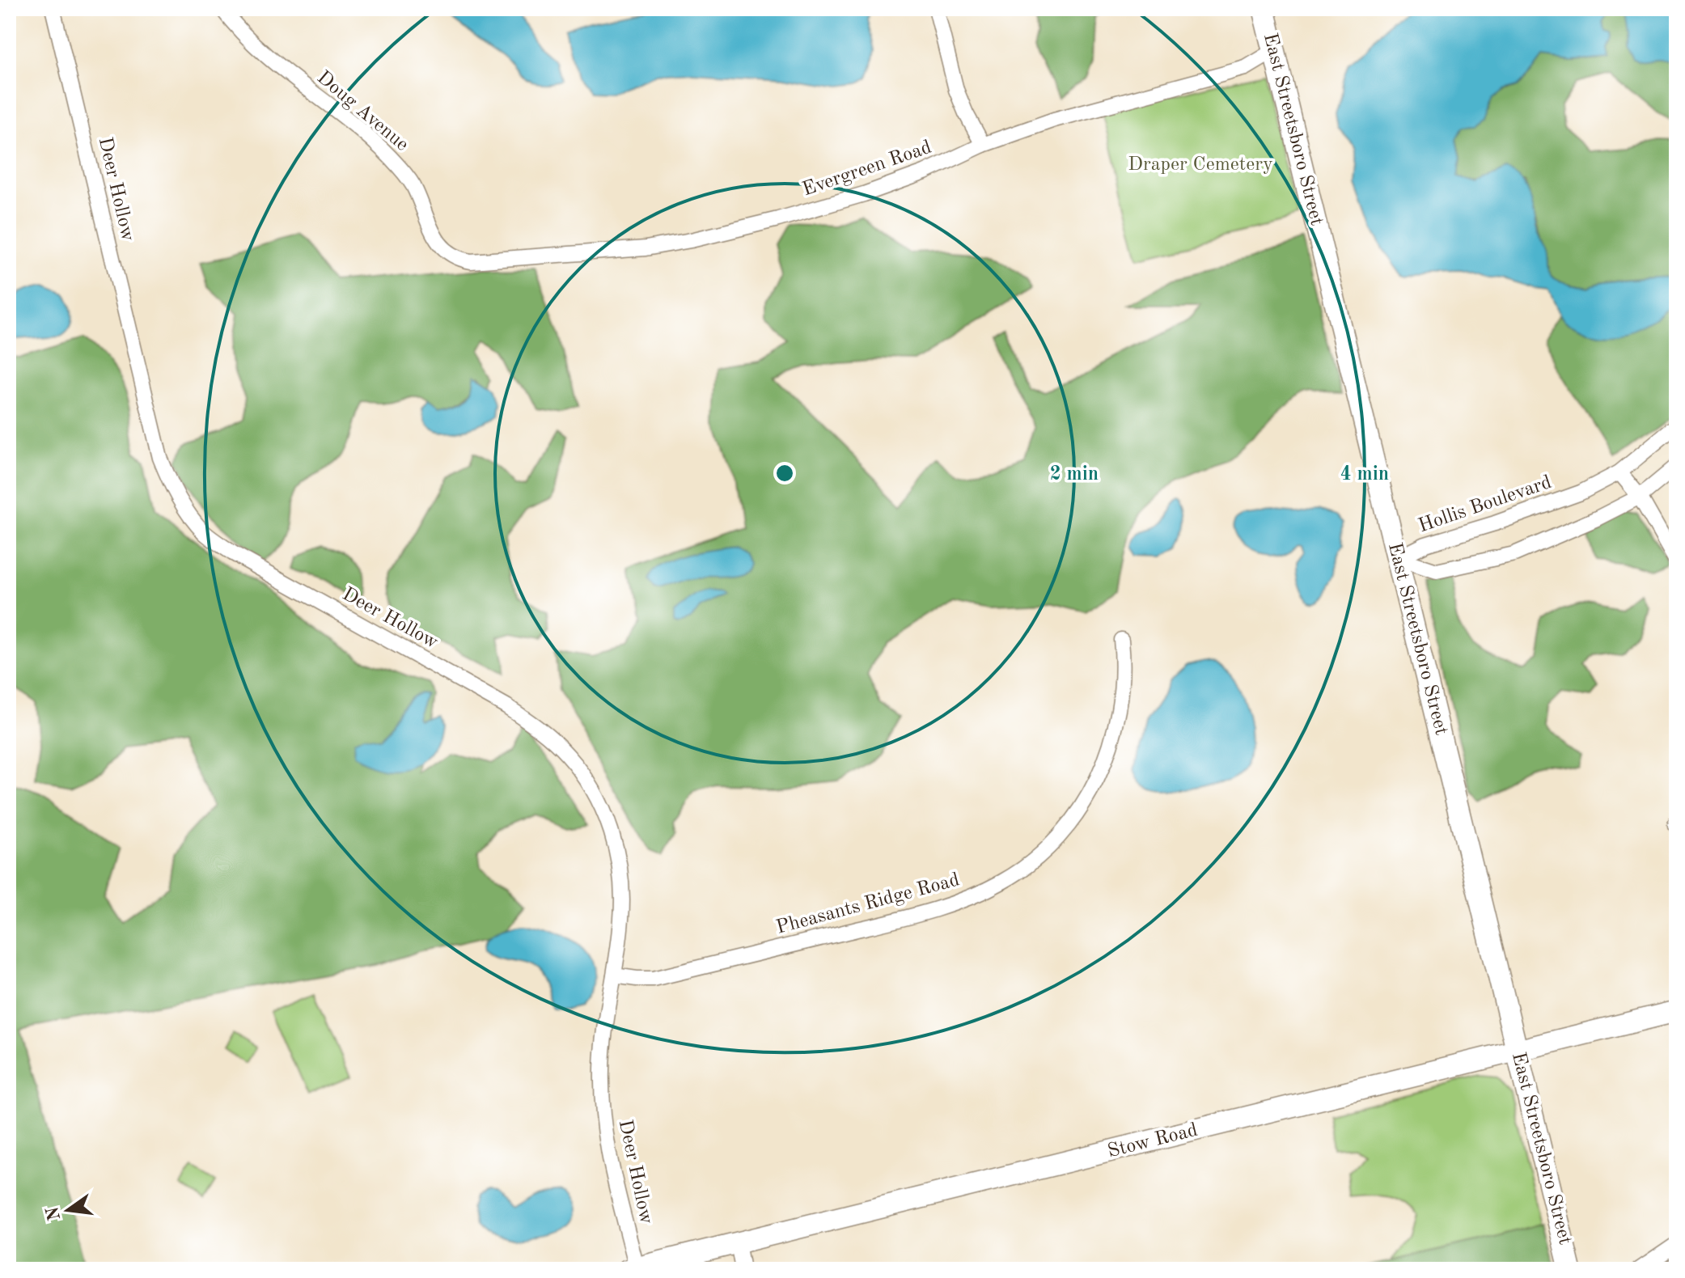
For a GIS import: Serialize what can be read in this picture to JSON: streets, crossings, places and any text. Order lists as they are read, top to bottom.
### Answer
{
  "streets": {
    "main road": ["East Streetsboro Street", "Stow Road"],
    "street": [
      "Doug Avenue",
      "Evergreen Road",
      "Deer Hollow",
      "Hollis Boulevard",
      "Pheasants Ridge Road"
    ]
  },
  "crossings": [
    ["Doug Avenue", "Evergreen Road"],
    ["East Streetsboro Street", "Evergreen Road"],
    ["East Streetsboro Street", "Hollis Boulevard"],
    ["East Streetsboro Street", "Stow Road"],
    ["Deer Hollow", "Pheasants Ridge Road"],
    ["Deer Hollow", "Stow Road"]
  ],
  "parks": ["Draper Cemetery"],
  "north": "left",
  "rings": ["2 min", "4 min"]
}
